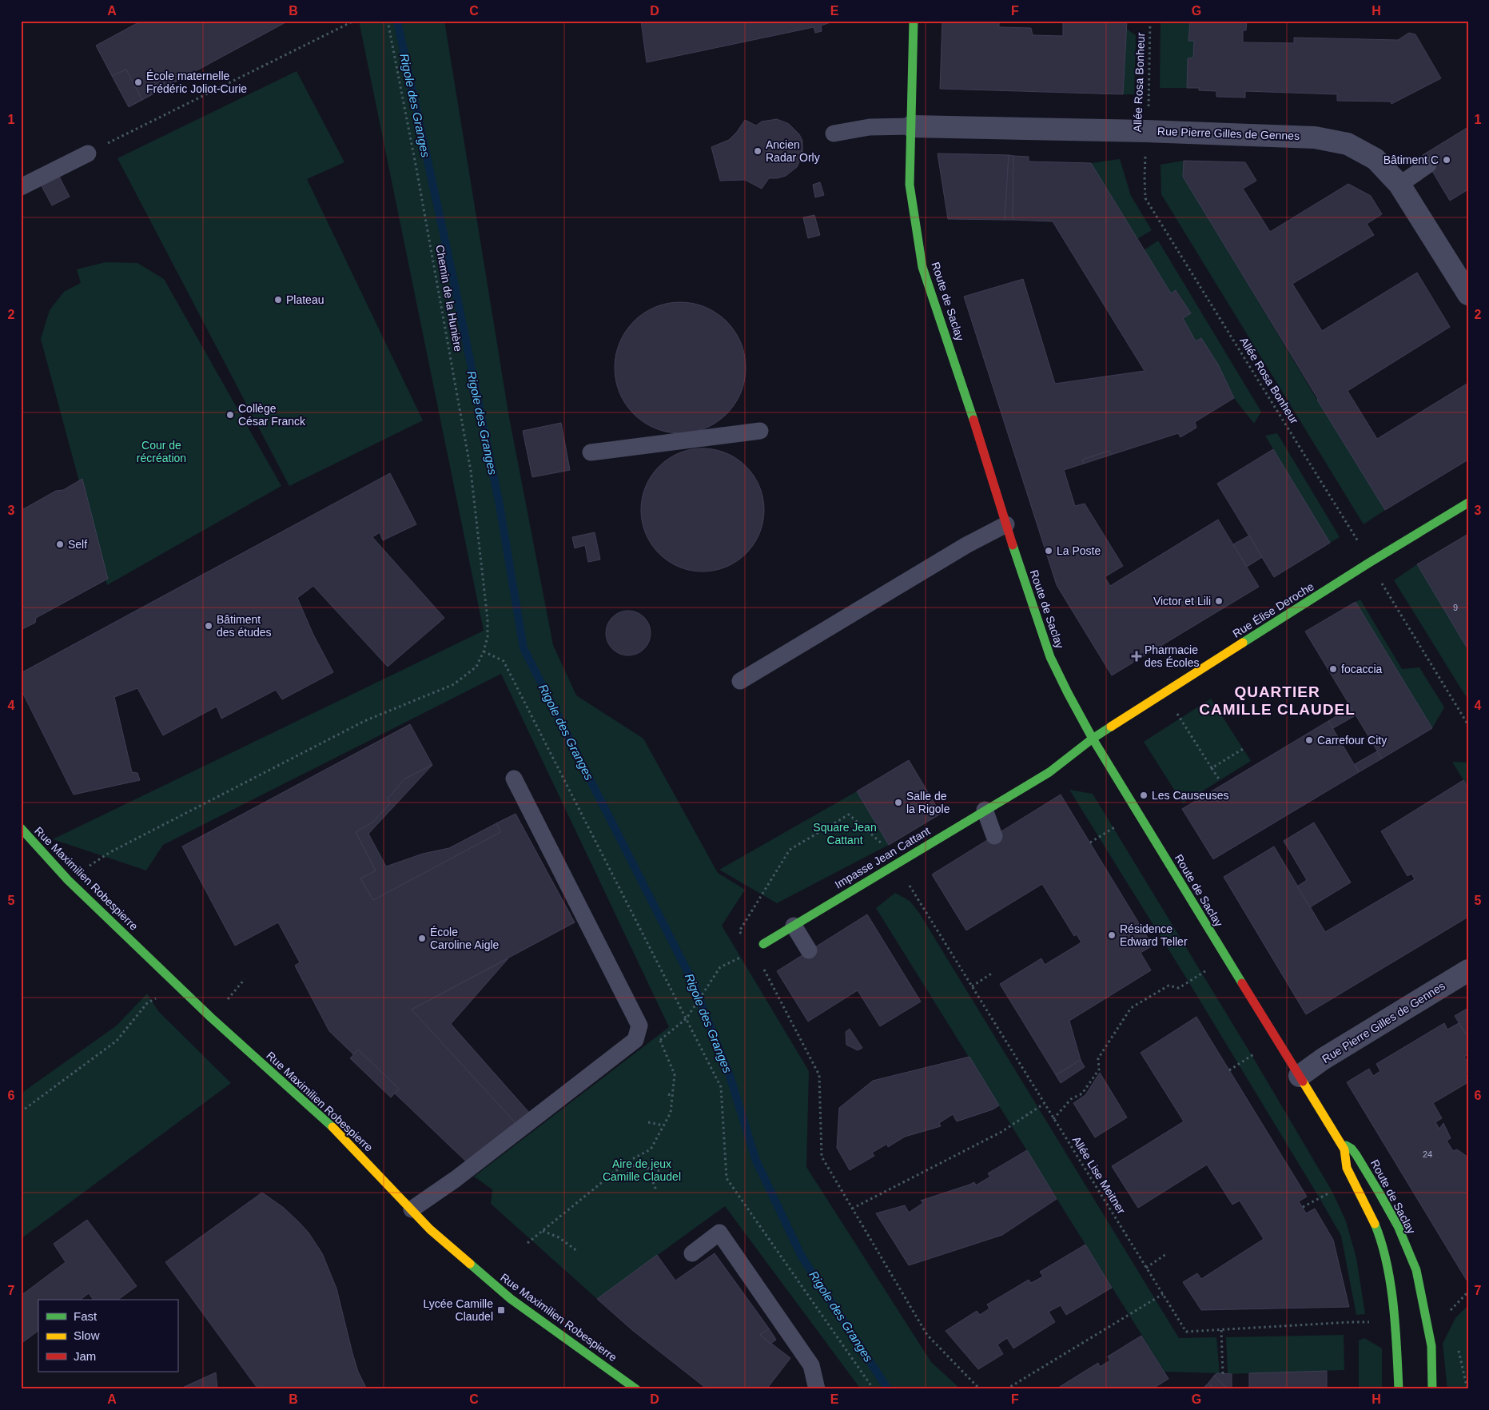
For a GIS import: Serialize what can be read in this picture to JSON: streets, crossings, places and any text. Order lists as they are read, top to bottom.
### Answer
{
  "streets": {
    "main road": [
      "Route de Saclay",
      "Rue Élise Deroche",
      "Impasse Jean Cattant",
      "Rue Maximilien Robespierre"
    ],
    "street": ["Rue Pierre Gilles de Gennes"],
    "path": ["Allée Rosa Bonheur", "Chemin de la Hunière", "Allée Lise Meitner"]
  },
  "crossings": [
    ["Allée Rosa Bonheur", "Rue Pierre Gilles de Gennes"],
    ["Allée Rosa Bonheur", "Rue Élise Deroche"],
    ["Rue Pierre Gilles de Gennes", "Route de Saclay"],
    ["Route de Saclay", "Rue Élise Deroche"],
    ["Route de Saclay", "Impasse Jean Cattant"],
    ["Rue Élise Deroche", "Impasse Jean Cattant"],
    ["Impasse Jean Cattant", "Allée Lise Meitner"]
  ],
  "districts": ["QUARTIER CAMILLE CLAUDEL"],
  "water": ["Rigole des Granges"],
  "parks": ["Cour de récréation", "Square Jean Cattant", "Aire de jeux Camille Claudel"],
  "places": {
    "other": [
      "École maternelle Frédéric Joliot-Curie",
      "Ancien Radar Orly",
      "Bâtiment C",
      "Plateau",
      "Collège César Franck",
      "Self",
      "La Poste",
      "Victor et Lili",
      "Bâtiment des études",
      "focaccia",
      "Carrefour City",
      "Les Causeuses",
      "Salle de la Rigole",
      "Résidence Edward Teller",
      "École Caroline Aigle"
    ],
    "health": ["Pharmacie des Écoles"],
    "transit": ["Lycée Camille Claudel"]
  },
  "house_numbers": ["9", "24"],
  "legend": ["Fast", "Slow", "Jam"],
  "grid": {
    "columns": [
      "A",
      "B",
      "C",
      "D",
      "E",
      "F",
      "G",
      "H"
    ],
    "rows": [
      "1",
      "2",
      "3",
      "4",
      "5",
      "6",
      "7"
    ]
  }
}
